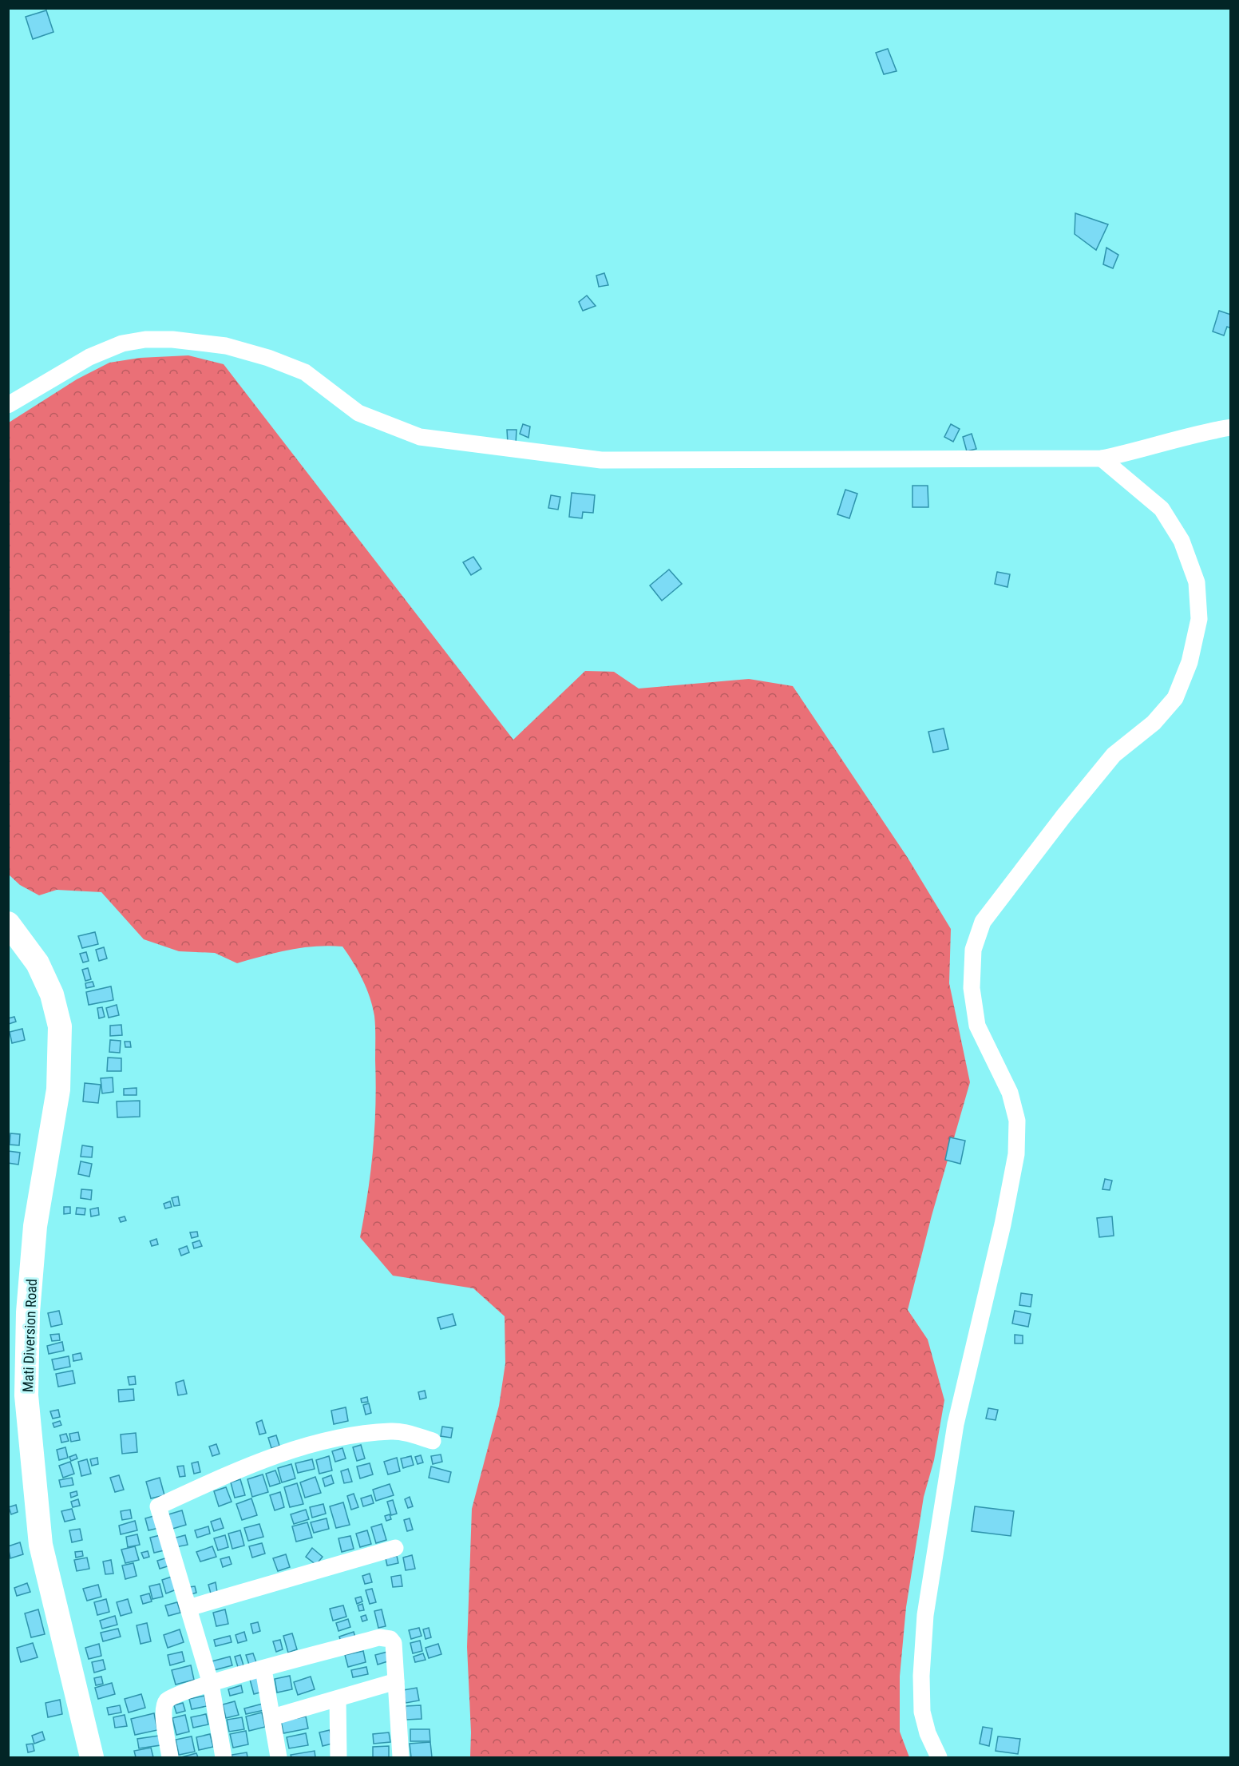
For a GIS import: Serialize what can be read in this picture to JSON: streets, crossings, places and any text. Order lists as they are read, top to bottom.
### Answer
{
  "streets": {
    "highway": ["Mati Diversion Road"]
  }
}
